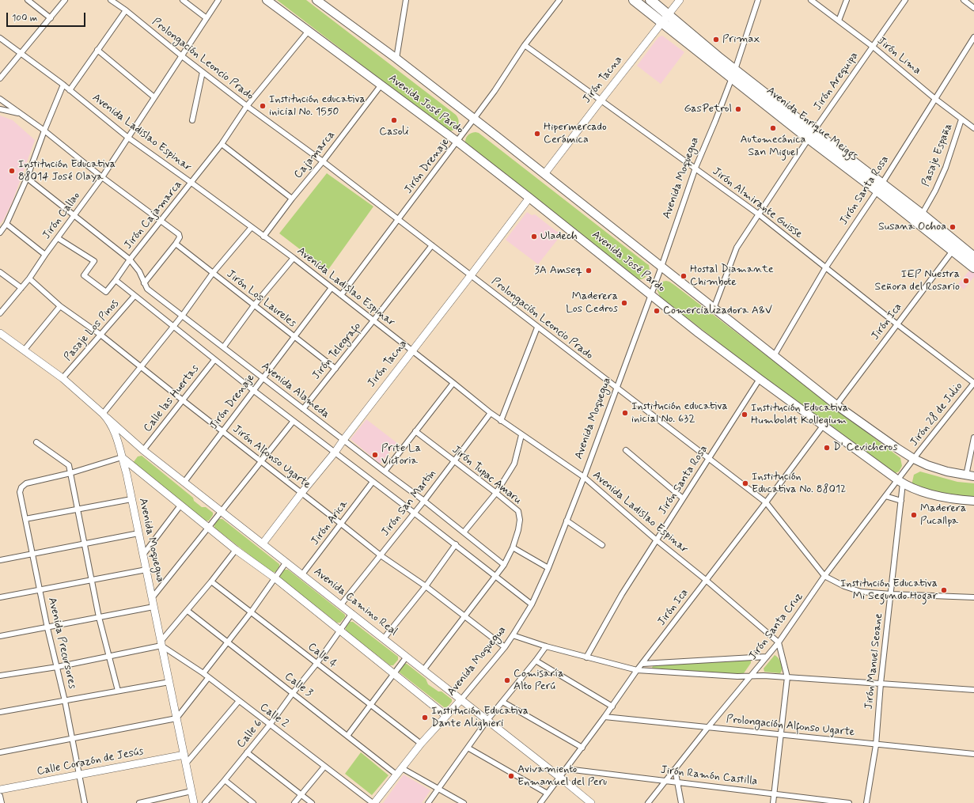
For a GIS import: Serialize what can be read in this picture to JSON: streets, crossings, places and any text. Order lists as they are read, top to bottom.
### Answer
{
  "streets": {
    "highway": ["Avenida Enrique Meiggs"],
    "main road": ["Avenida José Pardo"],
    "street": [
      "Jirón Lima",
      "Prolongación Leoncio Prado",
      "Jirón Tacna",
      "Jirón Arequipa",
      "Avenida Ladislao Espinar",
      "Cajamarca",
      "Pasaje España",
      "Jirón Drenaje",
      "Avenida Moquegua",
      "Jirón Santa Rosa",
      "Jirón Almirante Guisse",
      "Jirón Cajamarca",
      "Jirón Callao",
      "Jirón Los Laureles",
      "Jirón Ica",
      "Pasaje Los Pinos",
      "Jirón Telegrafo",
      "Avenida Alameda",
      "Calle las Huertas",
      "Jirón 28 de Julio",
      "Jirón Alfonso Ugarte",
      "Jirón Tupac Amaru",
      "Jirón San Martin",
      "Jirón Arica",
      "Avenida Camino Real",
      "Jirón Santa Cruz",
      "Avenida Precursores",
      "Calle 4",
      "Jirón Manuel Seoane",
      "Calle 3",
      "Calle 2",
      "Prolongación Alfonso Ugarte",
      "Calle 6",
      "Calle Corazón de Jesús",
      "Jirón Ramón Castilla"
    ]
  },
  "crossings": [
    ["Jirón Lima", "Jirón Arequipa"],
    ["Jirón Lima", "Pasaje España"],
    ["Jirón Lima", "Jirón Santa Rosa"],
    ["Prolongación Leoncio Prado", "Jirón Tacna"],
    ["Prolongación Leoncio Prado", "Cajamarca"],
    ["Prolongación Leoncio Prado", "Jirón Drenaje"],
    ["Prolongación Leoncio Prado", "Avenida Moquegua"],
    ["Prolongación Leoncio Prado", "Jirón Santa Rosa"],
    ["Prolongación Leoncio Prado", "Jirón Cajamarca"],
    ["Prolongación Leoncio Prado", "Jirón Callao"],
    ["Prolongación Leoncio Prado", "Jirón Ica"],
    ["Prolongación Leoncio Prado", "Jirón Telegrafo"],
    ["Prolongación Leoncio Prado", "Jirón Santa Cruz"],
    ["Prolongación Leoncio Prado", "Jirón Manuel Seoane"],
    ["Jirón Tacna", "Avenida José Pardo"],
    ["Jirón Tacna", "Avenida Enrique Meiggs"],
    ["Jirón Tacna", "Avenida Ladislao Espinar"],
    ["Jirón Tacna", "Jirón Almirante Guisse"],
    ["Jirón Tacna", "Avenida Alameda"],
    ["Jirón Tacna", "Jirón Alfonso Ugarte"],
    ["Jirón Tacna", "Avenida Camino Real"],
    ["Jirón Arequipa", "Avenida José Pardo"],
    ["Jirón Arequipa", "Avenida Enrique Meiggs"],
    ["Jirón Arequipa", "Jirón Almirante Guisse"],
    ["Avenida José Pardo", "Cajamarca"],
    ["Avenida José Pardo", "Jirón Drenaje"],
    ["Avenida José Pardo", "Avenida Moquegua"],
    ["Avenida José Pardo", "Jirón Santa Rosa"],
    ["Avenida José Pardo", "Jirón Cajamarca"],
    ["Avenida José Pardo", "Jirón Ica"],
    ["Avenida José Pardo", "Jirón 28 de Julio"],
    ["Avenida José Pardo", "Jirón Santa Cruz"],
    ["Avenida José Pardo", "Jirón Manuel Seoane"],
    ["Avenida Enrique Meiggs", "Pasaje España"],
    ["Avenida Enrique Meiggs", "Avenida Moquegua"],
    ["Avenida Enrique Meiggs", "Jirón Santa Rosa"],
    ["Avenida Enrique Meiggs", "Jirón Ica"],
    ["Avenida Ladislao Espinar", "Cajamarca"],
    ["Avenida Ladislao Espinar", "Jirón Drenaje"],
    ["Avenida Ladislao Espinar", "Avenida Moquegua"],
    ["Avenida Ladislao Espinar", "Jirón Santa Rosa"],
    ["Avenida Ladislao Espinar", "Jirón Cajamarca"],
    ["Avenida Ladislao Espinar", "Jirón Callao"],
    ["Avenida Ladislao Espinar", "Jirón Ica"],
    ["Avenida Ladislao Espinar", "Jirón Telegrafo"],
    ["Avenida Ladislao Espinar", "Jirón San Martin"],
    ["Avenida Ladislao Espinar", "Jirón Santa Cruz"],
    ["Jirón Drenaje", "Jirón Almirante Guisse"],
    ["Jirón Drenaje", "Jirón Los Laureles"],
    ["Jirón Drenaje", "Avenida Alameda"],
    ["Jirón Drenaje", "Jirón Alfonso Ugarte"],
    ["Jirón Drenaje", "Avenida Camino Real"],
    ["Avenida Moquegua", "Jirón Almirante Guisse"],
    ["Avenida Moquegua", "Pasaje Los Pinos"],
    ["Avenida Moquegua", "Jirón Alfonso Ugarte"],
    ["Avenida Moquegua", "Avenida Camino Real"],
    ["Avenida Moquegua", "Calle 4"],
    ["Avenida Moquegua", "Calle 3"],
    ["Avenida Moquegua", "Calle 2"],
    ["Avenida Moquegua", "Calle Corazón de Jesús"],
    ["Jirón Santa Rosa", "Jirón Almirante Guisse"],
    ["Jirón Almirante Guisse", "Jirón Ica"],
    ["Jirón Almirante Guisse", "Jirón 28 de Julio"],
    ["Jirón Cajamarca", "Jirón Callao"],
    ["Jirón Cajamarca", "Avenida Alameda"],
    ["Jirón Callao", "Avenida Alameda"],
    ["Jirón Callao", "Jirón Alfonso Ugarte"],
    ["Jirón Los Laureles", "Jirón Telegrafo"],
    ["Jirón Ica", "Avenida Camino Real"],
    ["Jirón Ica", "Prolongación Alfonso Ugarte"],
    ["Jirón Ica", "Jirón Ramón Castilla"],
    ["Pasaje Los Pinos", "Jirón Alfonso Ugarte"],
    ["Jirón Telegrafo", "Avenida Alameda"],
    ["Avenida Alameda", "Jirón Tupac Amaru"],
    ["Avenida Alameda", "Jirón San Martin"],
    ["Calle las Huertas", "Jirón Alfonso Ugarte"],
    ["Calle las Huertas", "Avenida Camino Real"],
    ["Jirón 28 de Julio", "Jirón Santa Cruz"],
    ["Jirón Alfonso Ugarte", "Jirón San Martin"],
    ["Jirón Alfonso Ugarte", "Jirón Arica"],
    ["Jirón Tupac Amaru", "Jirón San Martin"],
    ["Jirón San Martin", "Avenida Camino Real"],
    ["Jirón Arica", "Avenida Camino Real"],
    ["Avenida Camino Real", "Calle 6"],
    ["Jirón Santa Cruz", "Jirón Manuel Seoane"],
    ["Jirón Santa Cruz", "Prolongación Alfonso Ugarte"],
    ["Jirón Santa Cruz", "Jirón Ramón Castilla"],
    ["Avenida Precursores", "Calle Corazón de Jesús"],
    ["Calle 4", "Calle 6"],
    ["Jirón Manuel Seoane", "Prolongación Alfonso Ugarte"],
    ["Calle 3", "Calle 6"],
    ["Calle 2", "Calle 6"]
  ],
  "places": [
    "Primax",
    "Institución educativa inicial No. 1550",
    "GasPetrol",
    "Casoli",
    "Automecánica San Miguel",
    "Hipermercado Cerámica",
    "Institución Educativa 88014 José Olaya",
    "Susana Ochoa",
    "Uladech",
    "3A Amseq",
    "Hostal Diamante Chimbote",
    "IEP Nuestra Señora del Rosario",
    "Maderera Los Cedros",
    "Comercializadora A&V",
    "Institución educativa inicial No. 632",
    "Institución Educativa Humboldt Kollegium",
    "D' Cevicheros",
    "Prite La Victoria",
    "Institución Educativa No. 88012",
    "Maderera Pucallpa",
    "Institución Educativa Mi Segundo Hogar",
    "Comisaría Alto Perú",
    "Institución Educativa Dante Alighieri",
    "Avivamiento Enmanuel del Peru"
  ],
  "scale_bar": "100 m"
}
